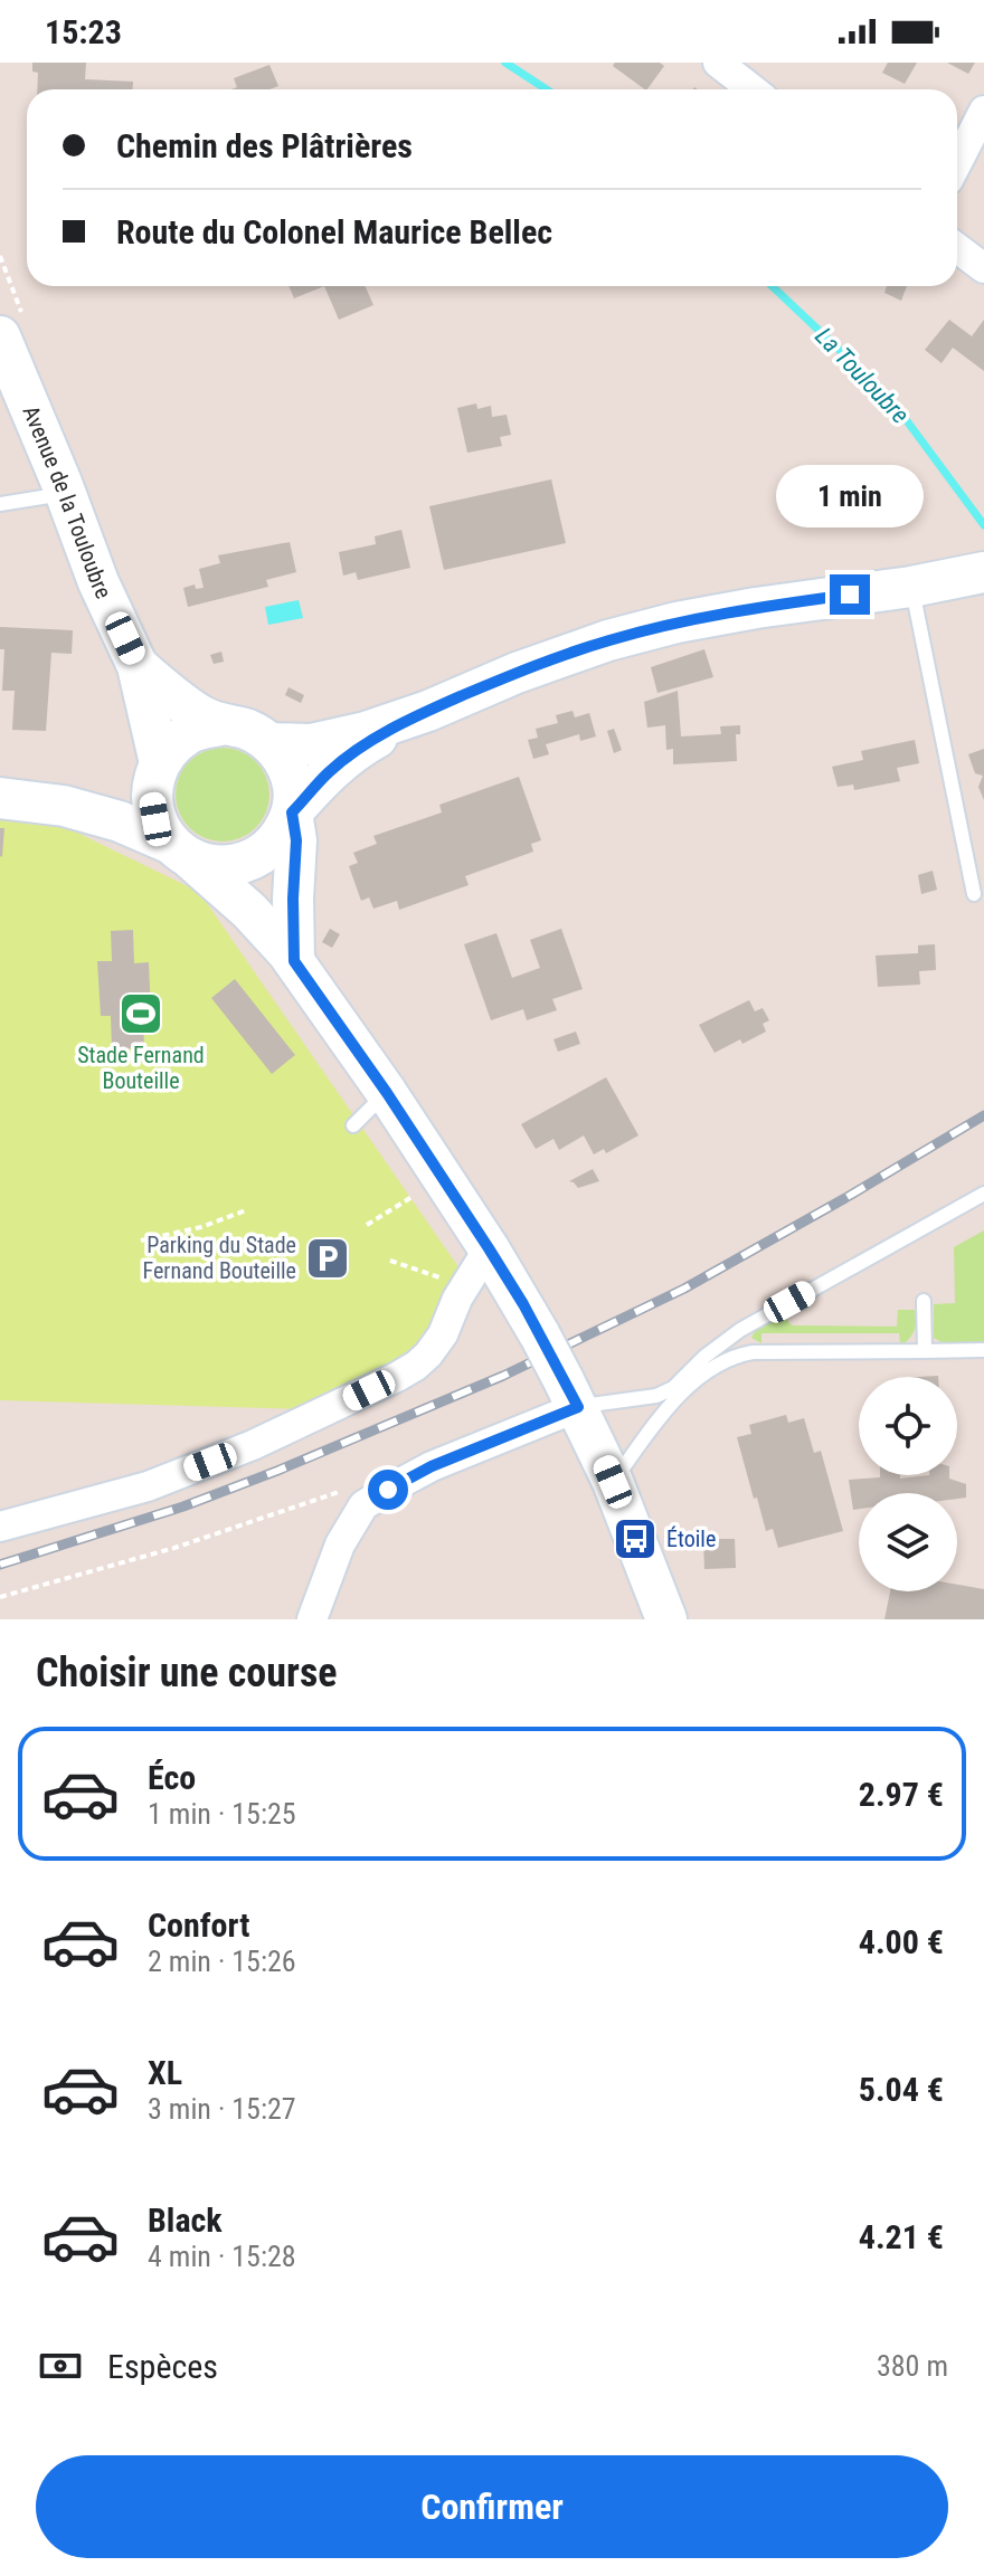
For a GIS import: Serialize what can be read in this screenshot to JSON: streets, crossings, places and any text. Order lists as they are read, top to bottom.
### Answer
{
  "streets": {
    "main road": ["Avenue de la Touloubre"]
  },
  "water": ["La Touloubre"],
  "places": {
    "sports": ["Stade Fernand Bouteille"],
    "parking": ["Parking du Stade Fernand Bouteille"],
    "bus stop": ["Étoile"]
  },
  "page": {
    "status": "15:23",
    "banner": ["Chemin des Plâtrières", "Route du Colonel Maurice Bellec"],
    "bubble": "1 min",
    "heading": "Choisir une course",
    "list": [
      {
        "name": "Éco",
        "note": "1 min · 15:25",
        "value": "2.97 €"
      },
      {
        "name": "Confort",
        "note": "2 min · 15:26",
        "value": "4.00 €"
      },
      {
        "name": "XL",
        "note": "3 min · 15:27",
        "value": "5.04 €"
      },
      {
        "name": "Black",
        "note": "4 min · 15:28",
        "value": "4.21 €"
      }
    ],
    "pay": ["Espèces", "380 m"],
    "buttons": "Confirmer"
  }
}
